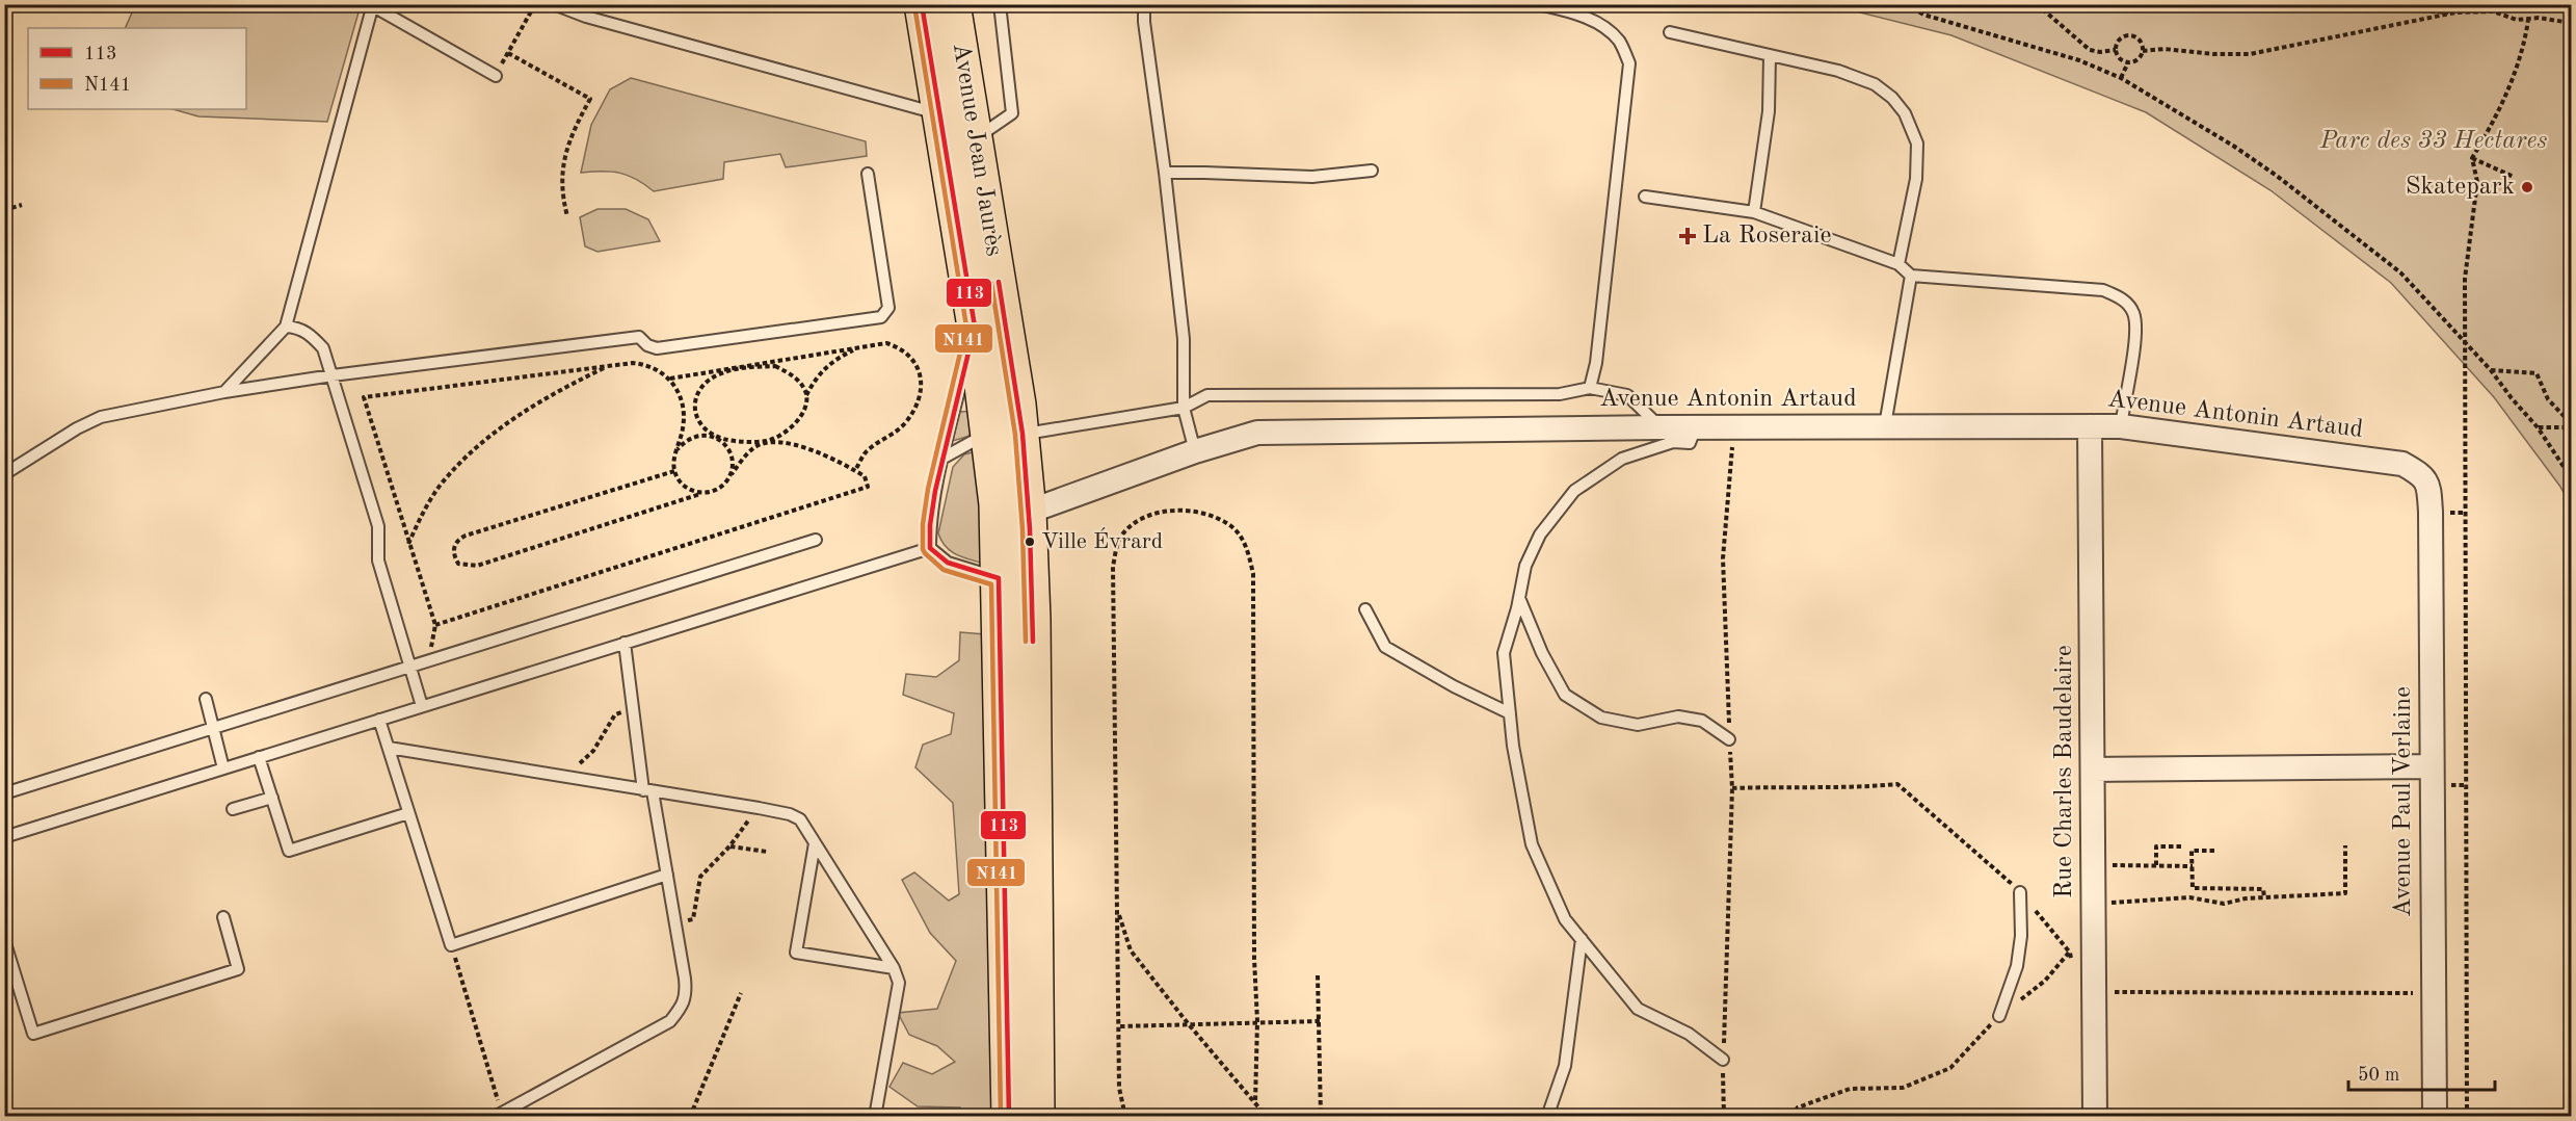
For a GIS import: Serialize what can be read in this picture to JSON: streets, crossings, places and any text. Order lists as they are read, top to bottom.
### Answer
{
  "streets": {
    "main road": ["Avenue Jean Jaurès"],
    "street": ["Avenue Antonin Artaud", "Rue Charles Baudelaire", "Avenue Paul Verlaine"]
  },
  "crossings": [
    ["Avenue Jean Jaurès", "Avenue Antonin Artaud"],
    ["Avenue Antonin Artaud", "Rue Charles Baudelaire"],
    ["Avenue Antonin Artaud", "Avenue Paul Verlaine"]
  ],
  "parks": ["Parc des 33 Hectares"],
  "places": {
    "other": ["Skatepark", "Ville Évrard"],
    "health": ["La Roseraie"]
  },
  "lines": ["transit line 113", "transit line N141"],
  "legend": ["113", "N141"],
  "scale_bar": "50 m"
}
